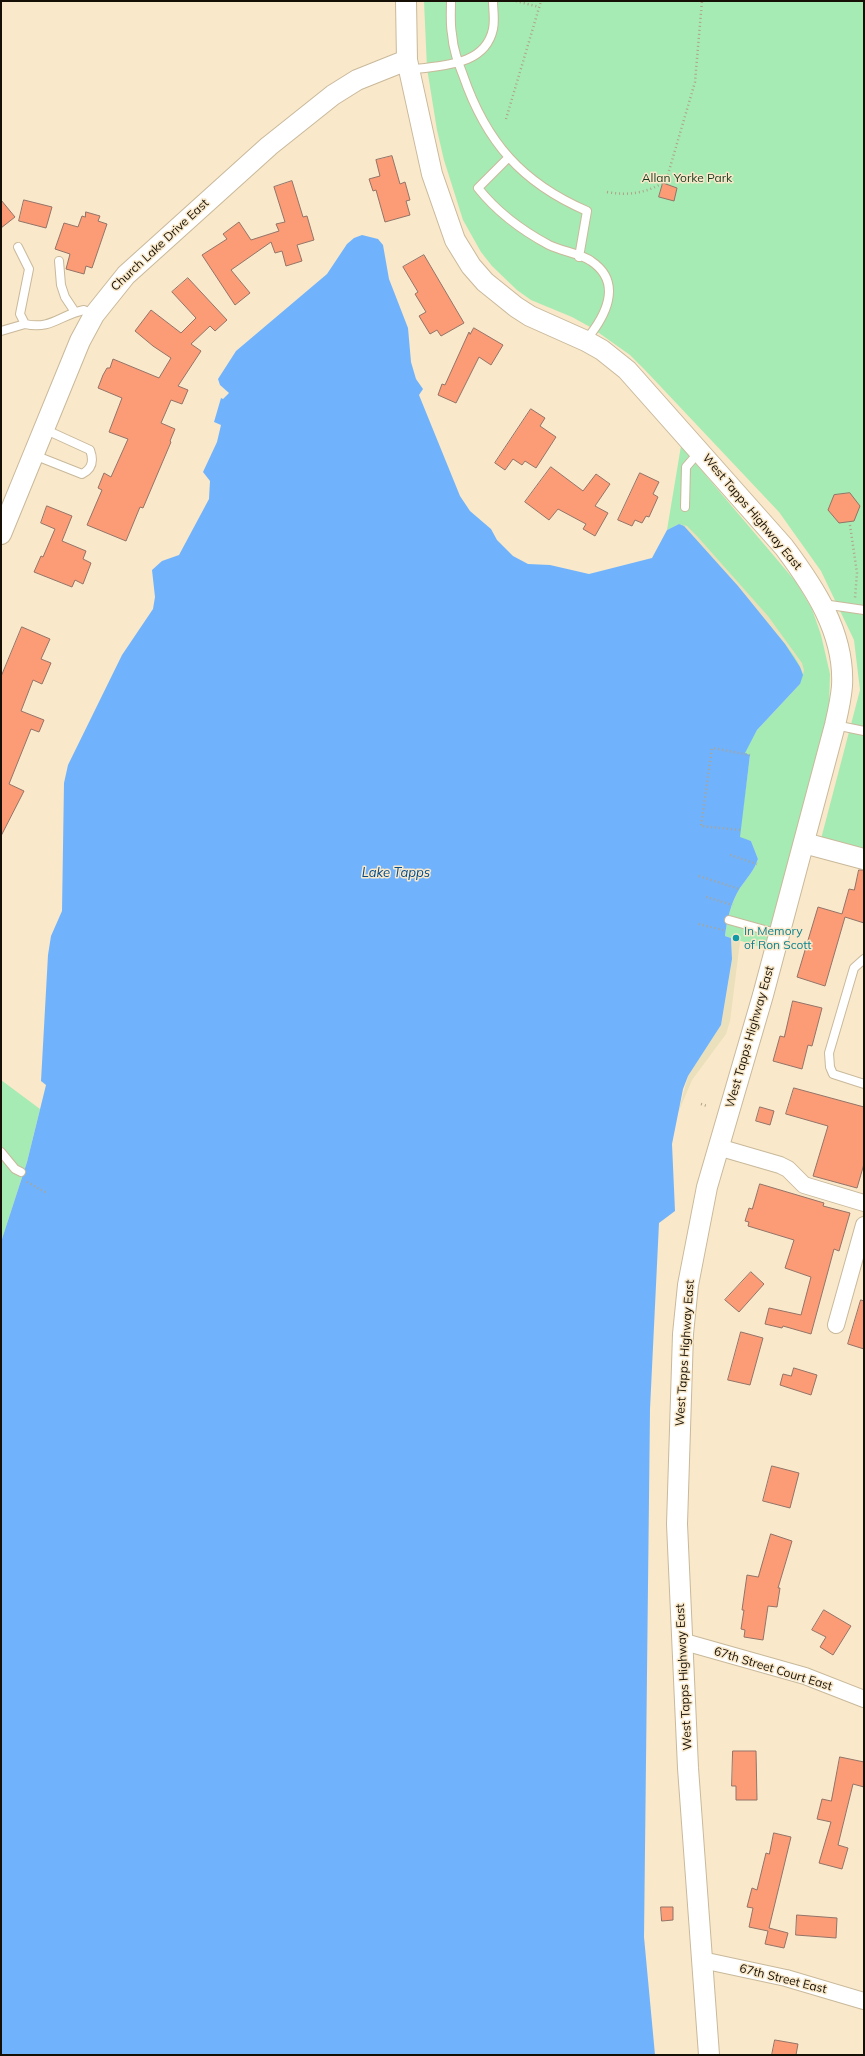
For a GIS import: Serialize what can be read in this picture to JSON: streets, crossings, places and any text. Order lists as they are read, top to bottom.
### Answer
{
  "streets": {
    "street": [
      "Church Lake Drive East",
      "West Tapps Highway East",
      "67th Street Court East",
      "67th Street East"
    ]
  },
  "crossings": [
    ["Church Lake Drive East", "West Tapps Highway East"],
    ["West Tapps Highway East", "67th Street Court East"],
    ["West Tapps Highway East", "67th Street East"]
  ],
  "water": ["Lake Tapps"],
  "parks": ["Allan Yorke Park"],
  "places": ["In Memory of Ron Scott"]
}
